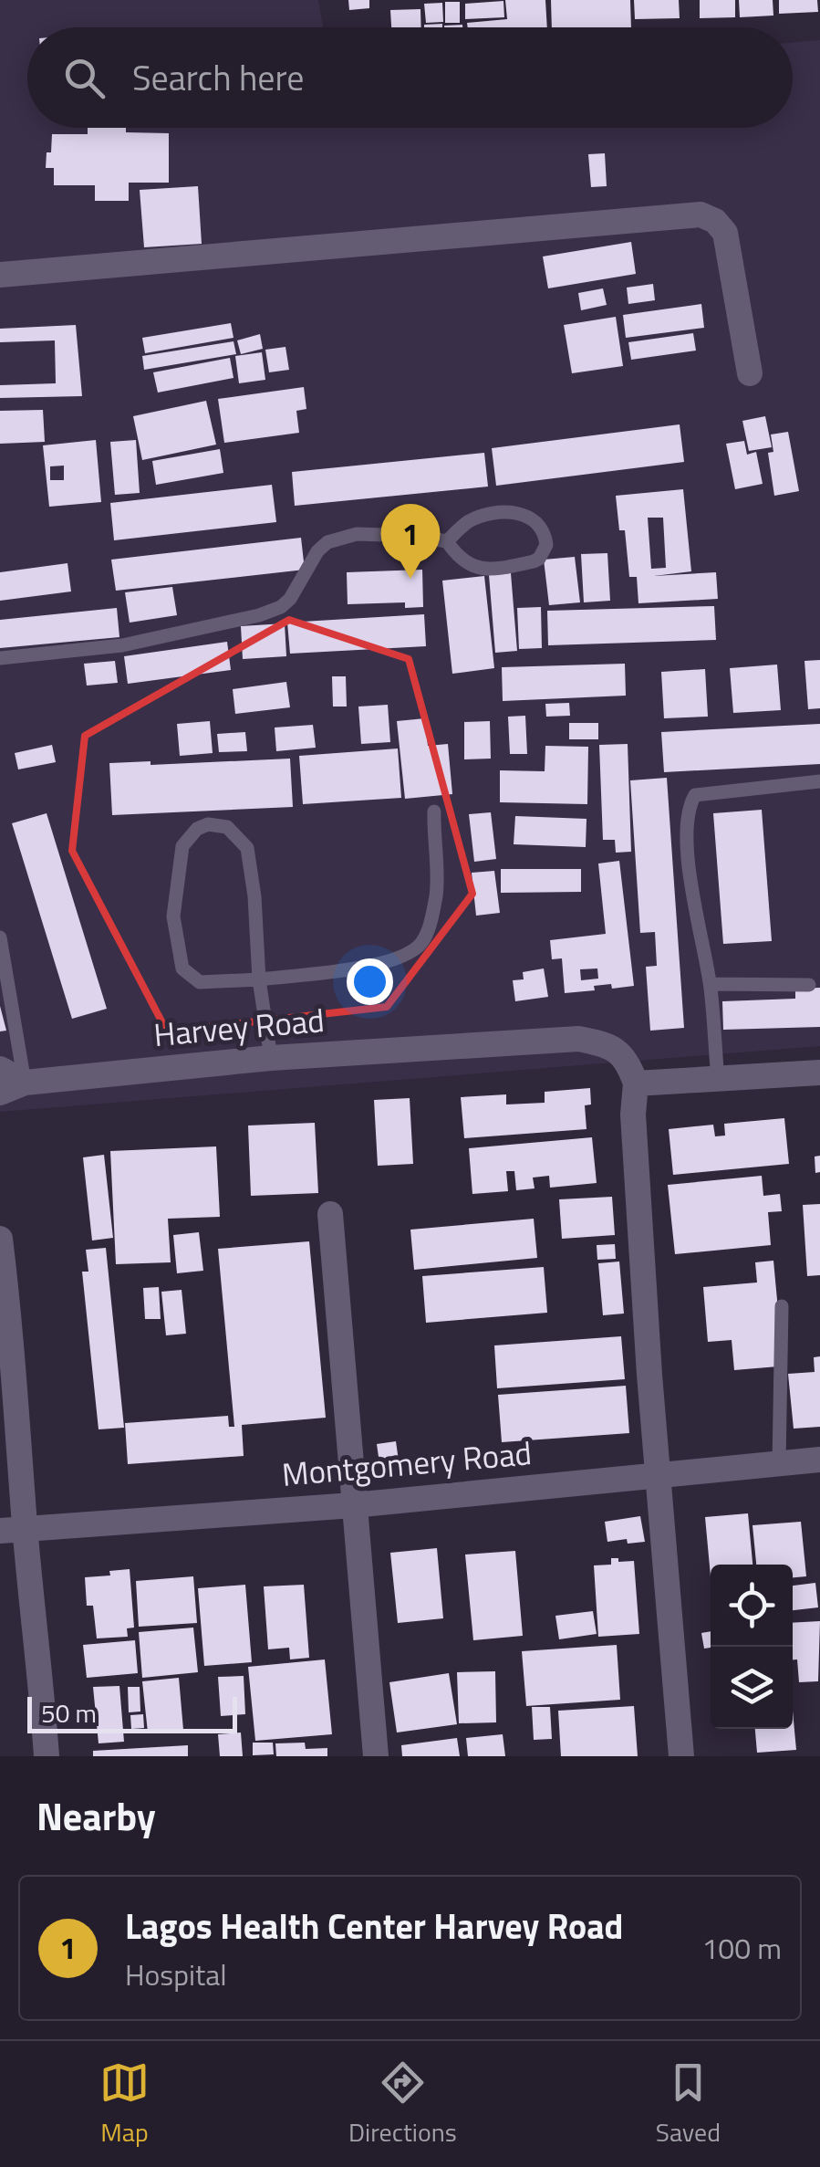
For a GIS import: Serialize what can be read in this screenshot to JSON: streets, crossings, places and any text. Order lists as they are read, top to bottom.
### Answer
{
  "streets": {
    "street": ["Harvey Road", "Montgomery Road"]
  },
  "scale_bar": "50 m",
  "page": {
    "search": "Search here",
    "pins": "1",
    "scale": "50 m",
    "heading": "Nearby",
    "list": [
      {
        "mark": "1",
        "name": "Lagos Health Center Harvey Road",
        "note": "Hospital",
        "value": "100 m"
      }
    ],
    "nav": ["Map", "Directions", "Saved"]
  }
}
